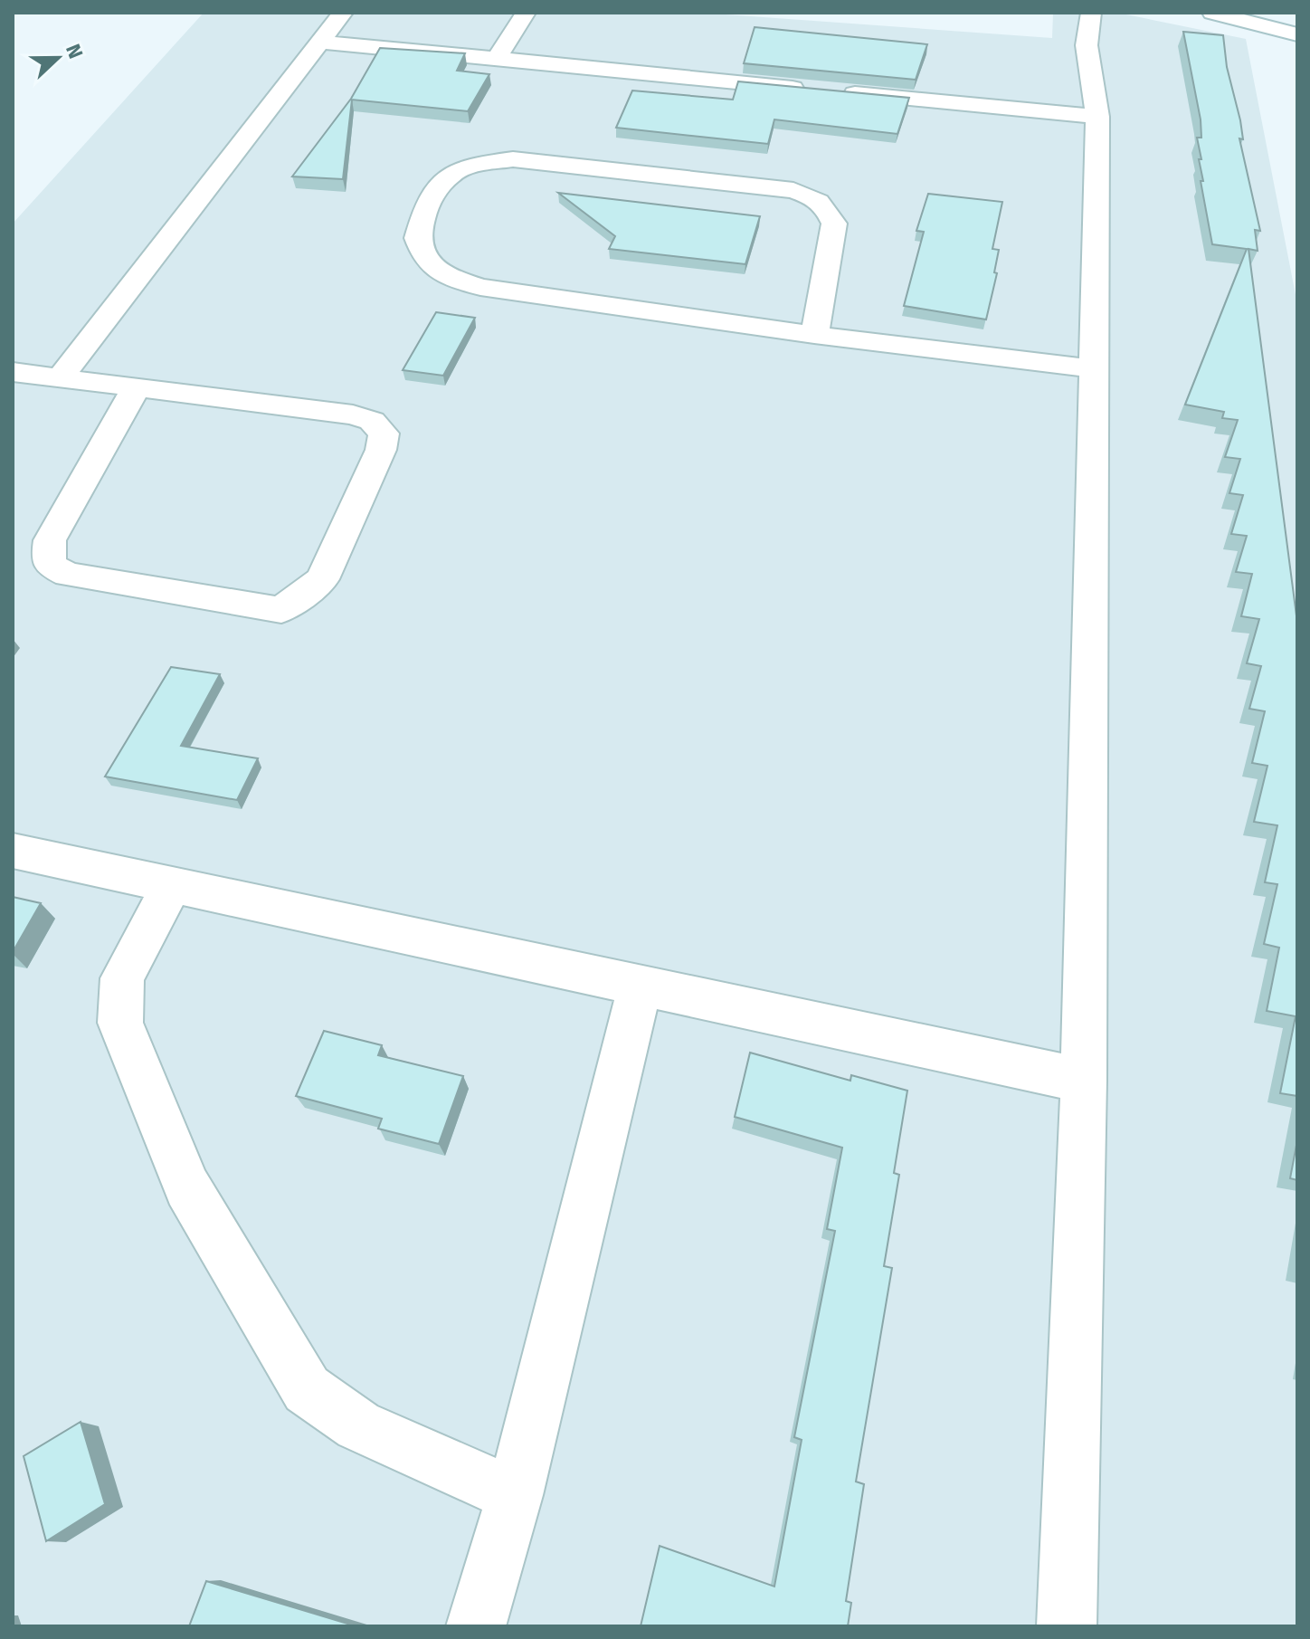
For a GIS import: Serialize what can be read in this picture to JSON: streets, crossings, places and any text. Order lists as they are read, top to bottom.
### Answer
{
  "north": "right"
}
